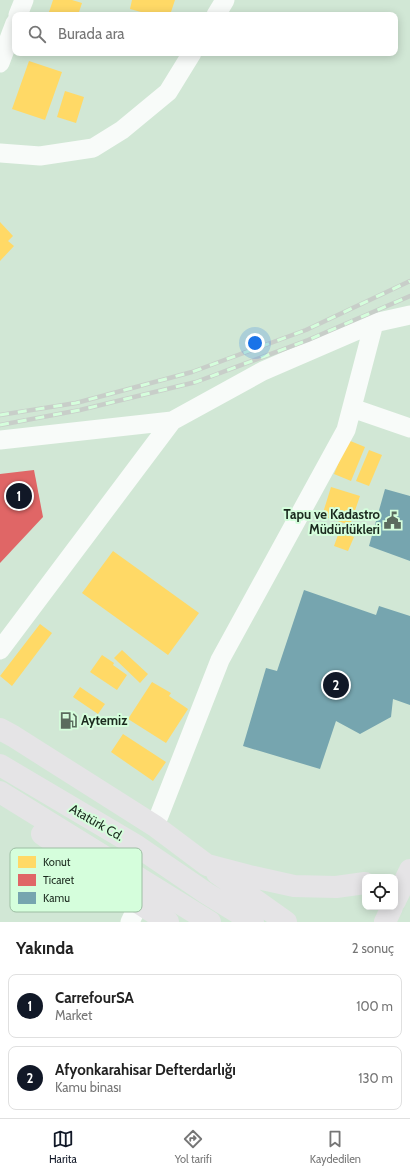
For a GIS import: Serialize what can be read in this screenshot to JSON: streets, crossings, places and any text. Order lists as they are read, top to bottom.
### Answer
{
  "streets": {
    "main road": ["Atatürk Cd."]
  },
  "places": {
    "public building": ["Tapu ve Kadastro Müdürlükleri"],
    "fuel station": ["Aytemiz"]
  },
  "legend": ["Konut", "Ticaret", "Kamu"],
  "page": {
    "search": "Burada ara",
    "pins": ["1", "2"],
    "heading": ["Yakında", "2 sonuç"],
    "list": [
      {
        "mark": "1",
        "name": "CarrefourSA",
        "note": "Market",
        "value": "100 m"
      },
      {
        "mark": "2",
        "name": "Afyonkarahisar Defterdarlığı",
        "note": "Kamu binası",
        "value": "130 m"
      }
    ],
    "nav": ["Harita", "Yol tarifi", "Kaydedilen"]
  }
}
